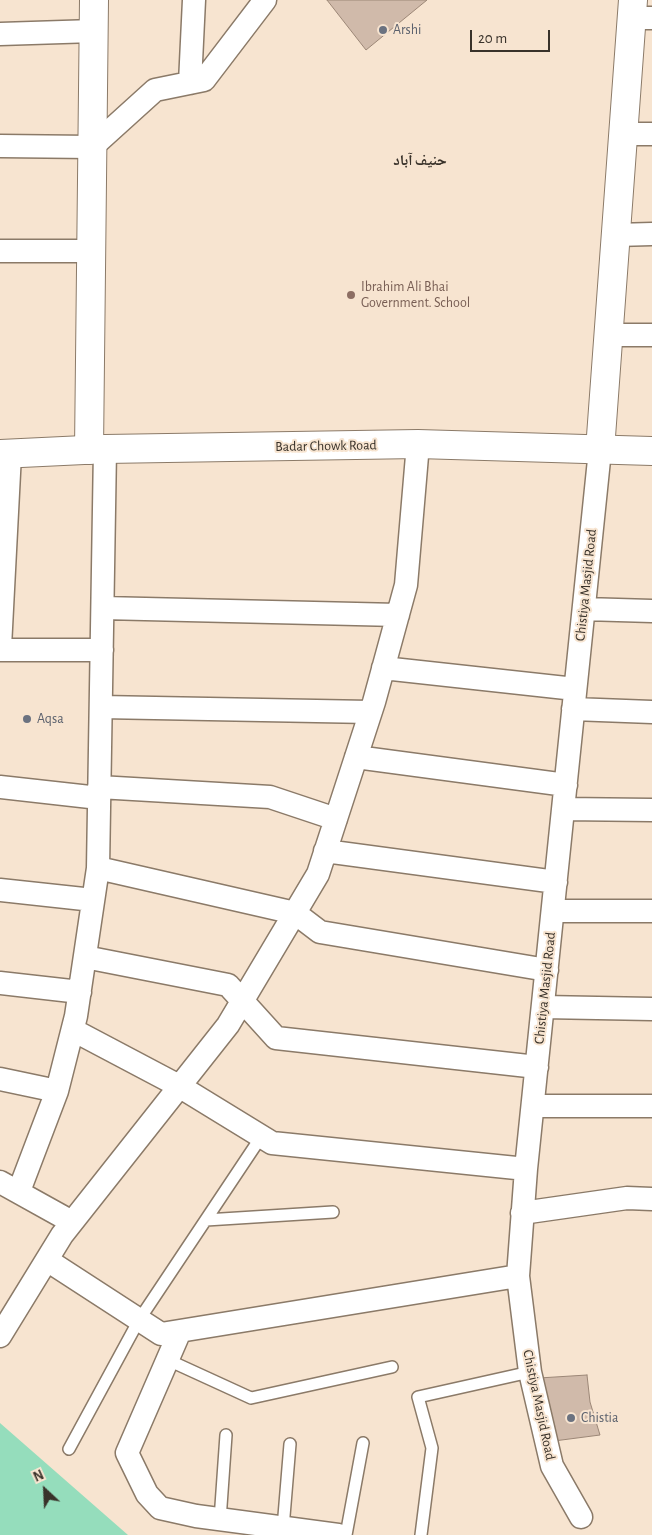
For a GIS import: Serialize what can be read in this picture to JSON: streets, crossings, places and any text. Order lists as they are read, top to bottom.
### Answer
{
  "streets": {
    "street": ["Badar Chowk Road", "Chistiya Masjid Road"]
  },
  "crossings": [
    ["Badar Chowk Road", "Chistiya Masjid Road"]
  ],
  "districts": ["حنیف آباد"],
  "places": [
    "Arshi",
    "Ibrahim Ali Bhai Government. School",
    "Aqsa",
    "Chistia"
  ],
  "scale_bar": "20 m",
  "north": "top left"
}
